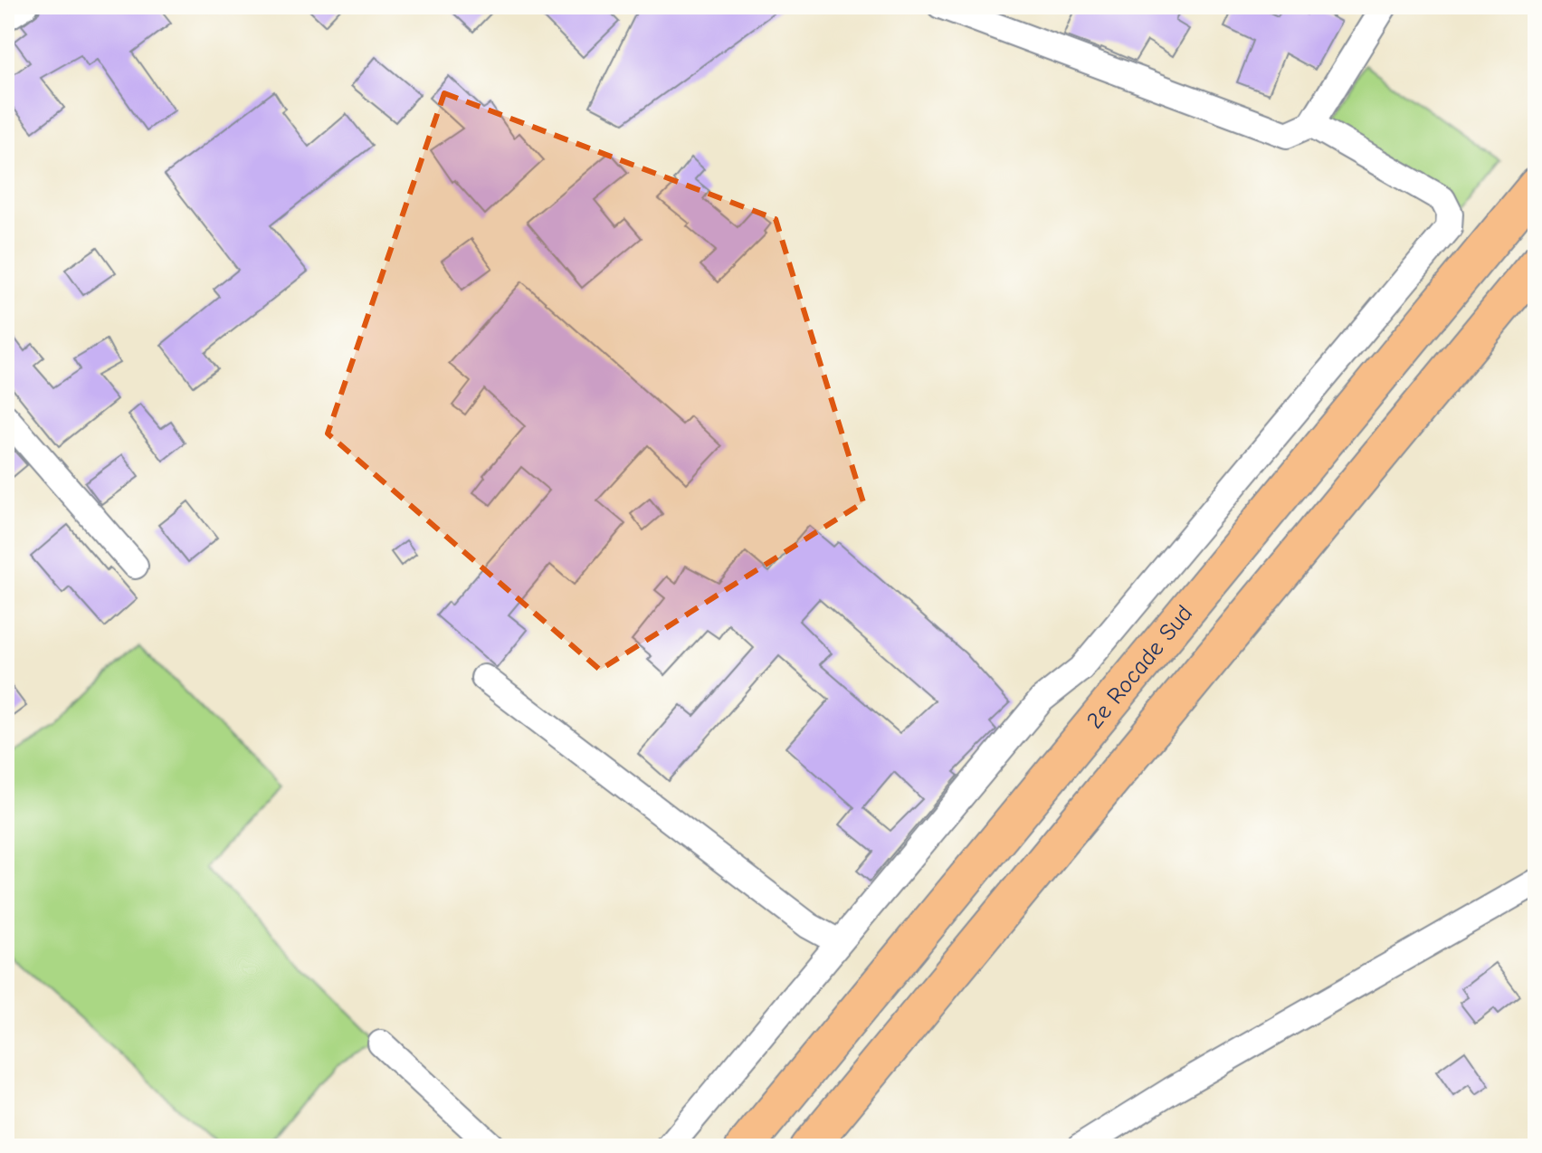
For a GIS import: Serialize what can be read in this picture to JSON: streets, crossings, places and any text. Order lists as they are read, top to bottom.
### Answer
{
  "streets": {
    "highway": ["2e Rocade Sud"]
  }
}
